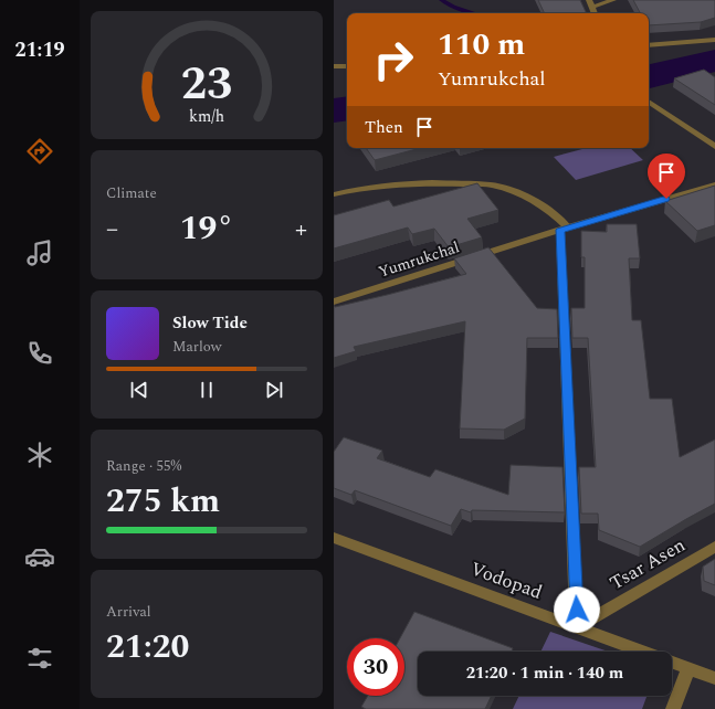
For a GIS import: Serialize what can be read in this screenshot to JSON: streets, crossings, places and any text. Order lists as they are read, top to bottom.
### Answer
{
  "streets": {
    "street": ["Yumrukchal", "Tsar Asen", "Vodopad"]
  },
  "crossings": [
    ["Tsar Asen", "Vodopad"]
  ],
  "page": {
    "tabs": "21:19",
    "turn": ["110 m", "Yumrukchal"],
    "then": "Then",
    "tile": [
      "Climate",
      ["Range · 55%", "275 km"],
      ["Arrival", "21:20"]
    ],
    "heat": ["−", "19°", "+"],
    "song": ["Slow Tide", "Marlow"],
    "limit": "30",
    "trip": "21:20 · 1 min · 140 m",
    "gauge": ["23", "km/h"]
  }
}
